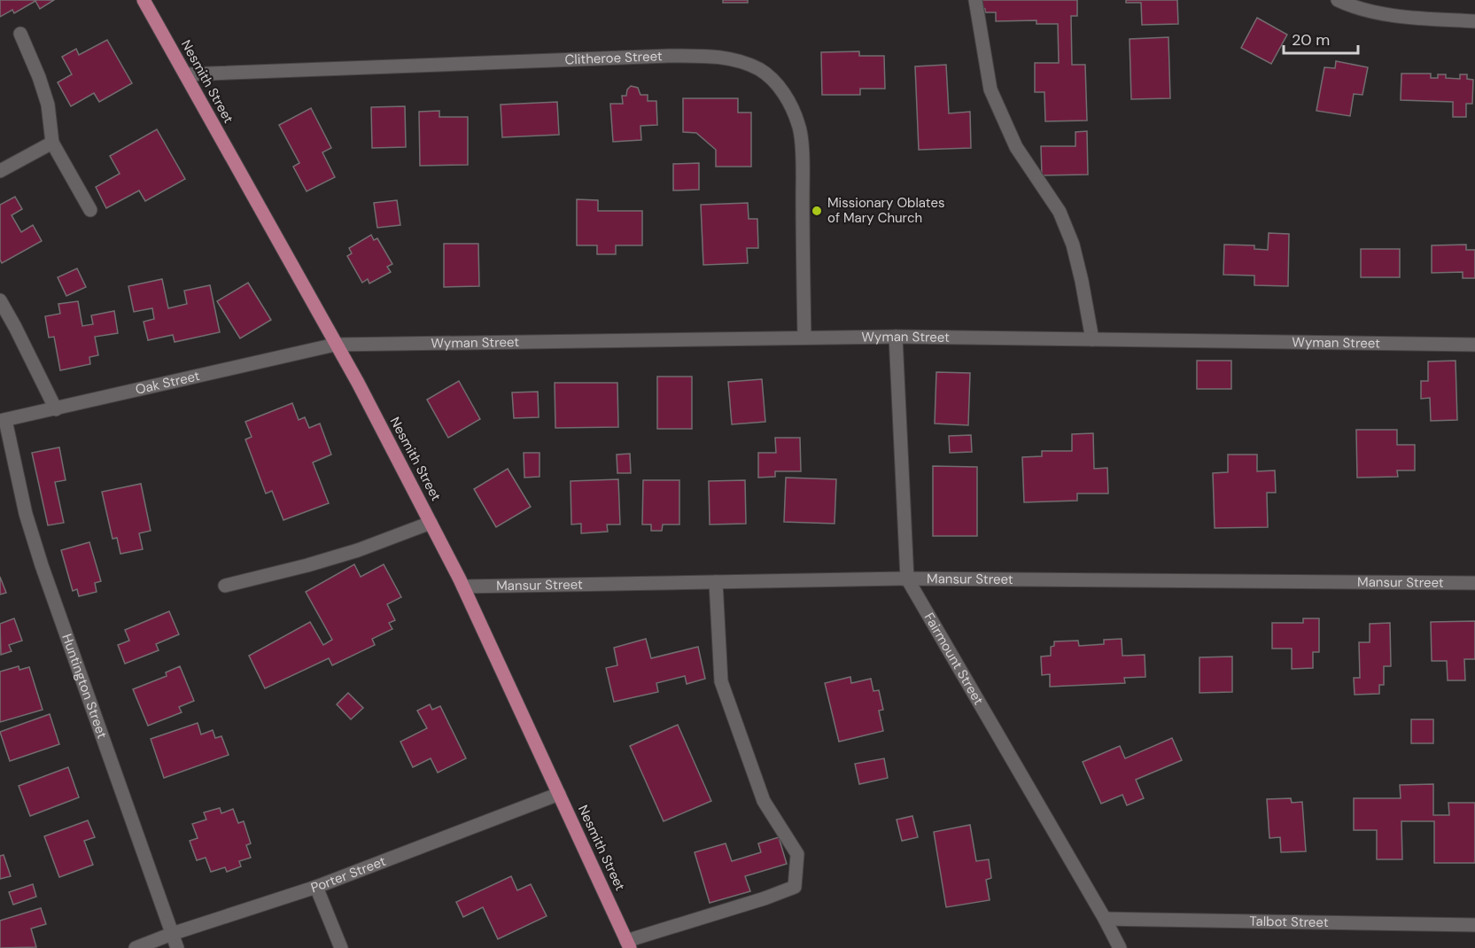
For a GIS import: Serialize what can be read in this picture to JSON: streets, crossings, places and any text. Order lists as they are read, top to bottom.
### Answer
{
  "streets": {
    "main road": ["Nesmith Street"],
    "street": [
      "Clitheroe Street",
      "Wyman Street",
      "Oak Street",
      "Mansur Street",
      "Fairmount Street",
      "Huntington Street",
      "Porter Street",
      "Talbot Street"
    ]
  },
  "crossings": [
    ["Clitheroe Street", "Nesmith Street"],
    ["Clitheroe Street", "Wyman Street"],
    ["Nesmith Street", "Wyman Street"],
    ["Nesmith Street", "Oak Street"],
    ["Nesmith Street", "Mansur Street"],
    ["Nesmith Street", "Porter Street"],
    ["Wyman Street", "Oak Street"],
    ["Wyman Street", "Fairmount Street"],
    ["Oak Street", "Huntington Street"],
    ["Mansur Street", "Fairmount Street"],
    ["Fairmount Street", "Talbot Street"],
    ["Huntington Street", "Porter Street"]
  ],
  "places": ["Missionary Oblates of Mary Church"],
  "scale_bar": "20 m"
}
